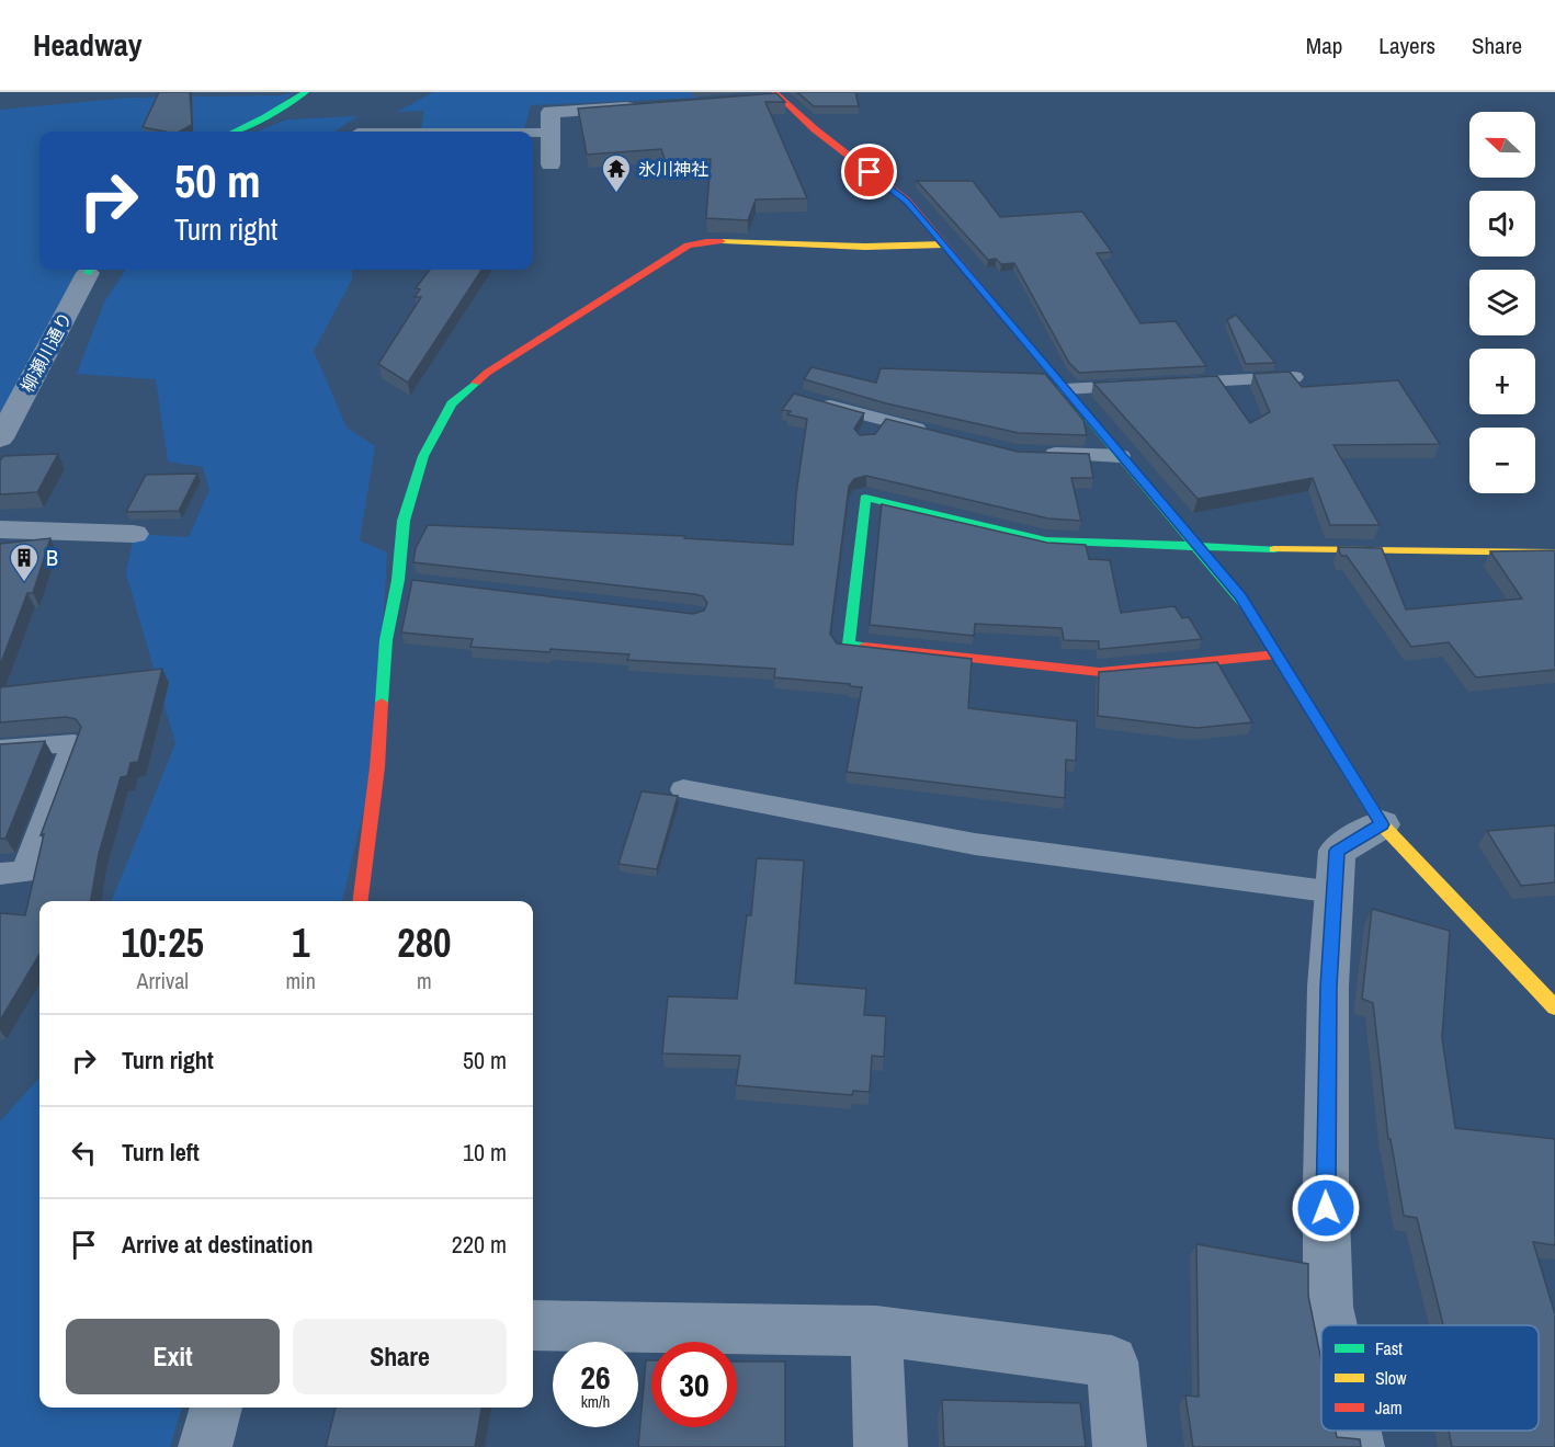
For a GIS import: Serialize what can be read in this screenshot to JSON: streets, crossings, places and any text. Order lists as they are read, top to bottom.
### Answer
{
  "streets": {
    "street": ["柳瀬川通り"]
  },
  "places": {
    "temple": ["氷川神社"],
    "building": ["B"]
  },
  "legend": ["Fast", "Slow", "Jam"],
  "north": "left",
  "page": {
    "header": "Headway",
    "nav": ["Map", "Layers", "Share"],
    "map_buttons": ["+", "−"],
    "turn": ["50 m", "Turn right"],
    "eta": [
      "10:25",
      "Arrival",
      "1",
      "min",
      "280",
      "m"
    ],
    "list": [
      {
        "name": "Turn right",
        "value": "50 m"
      },
      {
        "name": "Turn left",
        "value": "10 m"
      },
      {
        "name": "Arrive at destination",
        "value": "220 m"
      }
    ],
    "buttons": ["Exit", "Share"],
    "speed": "26 km/h",
    "limit": "30"
  }
}
